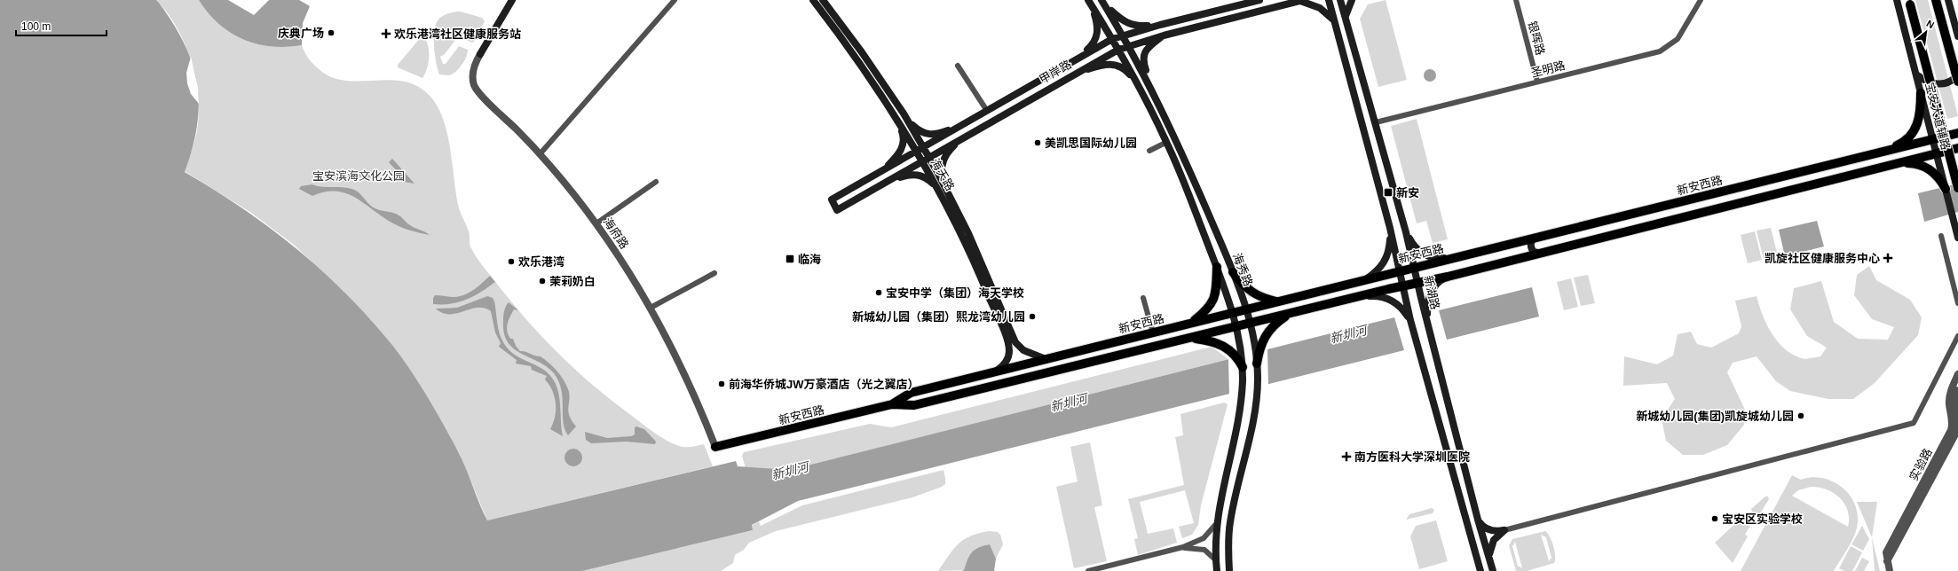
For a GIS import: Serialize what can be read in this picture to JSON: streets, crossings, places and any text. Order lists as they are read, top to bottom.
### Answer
{
  "streets": {
    "main road": [
      "甲岸路",
      "宝安大道辅路",
      "海天路",
      "新安西路",
      "海秀路",
      "新湖路"
    ],
    "street": [
      "银晖路",
      "圣明路",
      "海府路",
      "实验路"
    ]
  },
  "crossings": [
    ["银晖路", "圣明路"],
    ["圣明路", "新湖路"],
    ["甲岸路", "海天路"],
    ["甲岸路", "海秀路"],
    ["宝安大道辅路", "新安西路"],
    ["海天路", "新安西路"],
    ["新安西路", "海府路"],
    ["新安西路", "海秀路"],
    ["新安西路", "新湖路"]
  ],
  "water": ["新圳河"],
  "parks": ["宝安滨海文化公园"],
  "places": {
    "other": [
      "庆典广场",
      "美凯思国际幼儿园",
      "欢乐港湾",
      "茉莉奶白",
      "宝安中学（集团）海天学校",
      "新城幼儿园（集团）熙龙湾幼儿园",
      "前海华侨城JW万豪酒店（光之翼店）",
      "新城幼儿园(集团)凯旋城幼儿园",
      "宝安区实验学校"
    ],
    "health": ["欢乐港湾社区健康服务站", "凯旋社区健康服务中心", "南方医科大学深圳医院"],
    "transit": ["新安", "临海"]
  },
  "scale_bar": "100 m",
  "north": "top right"
}
